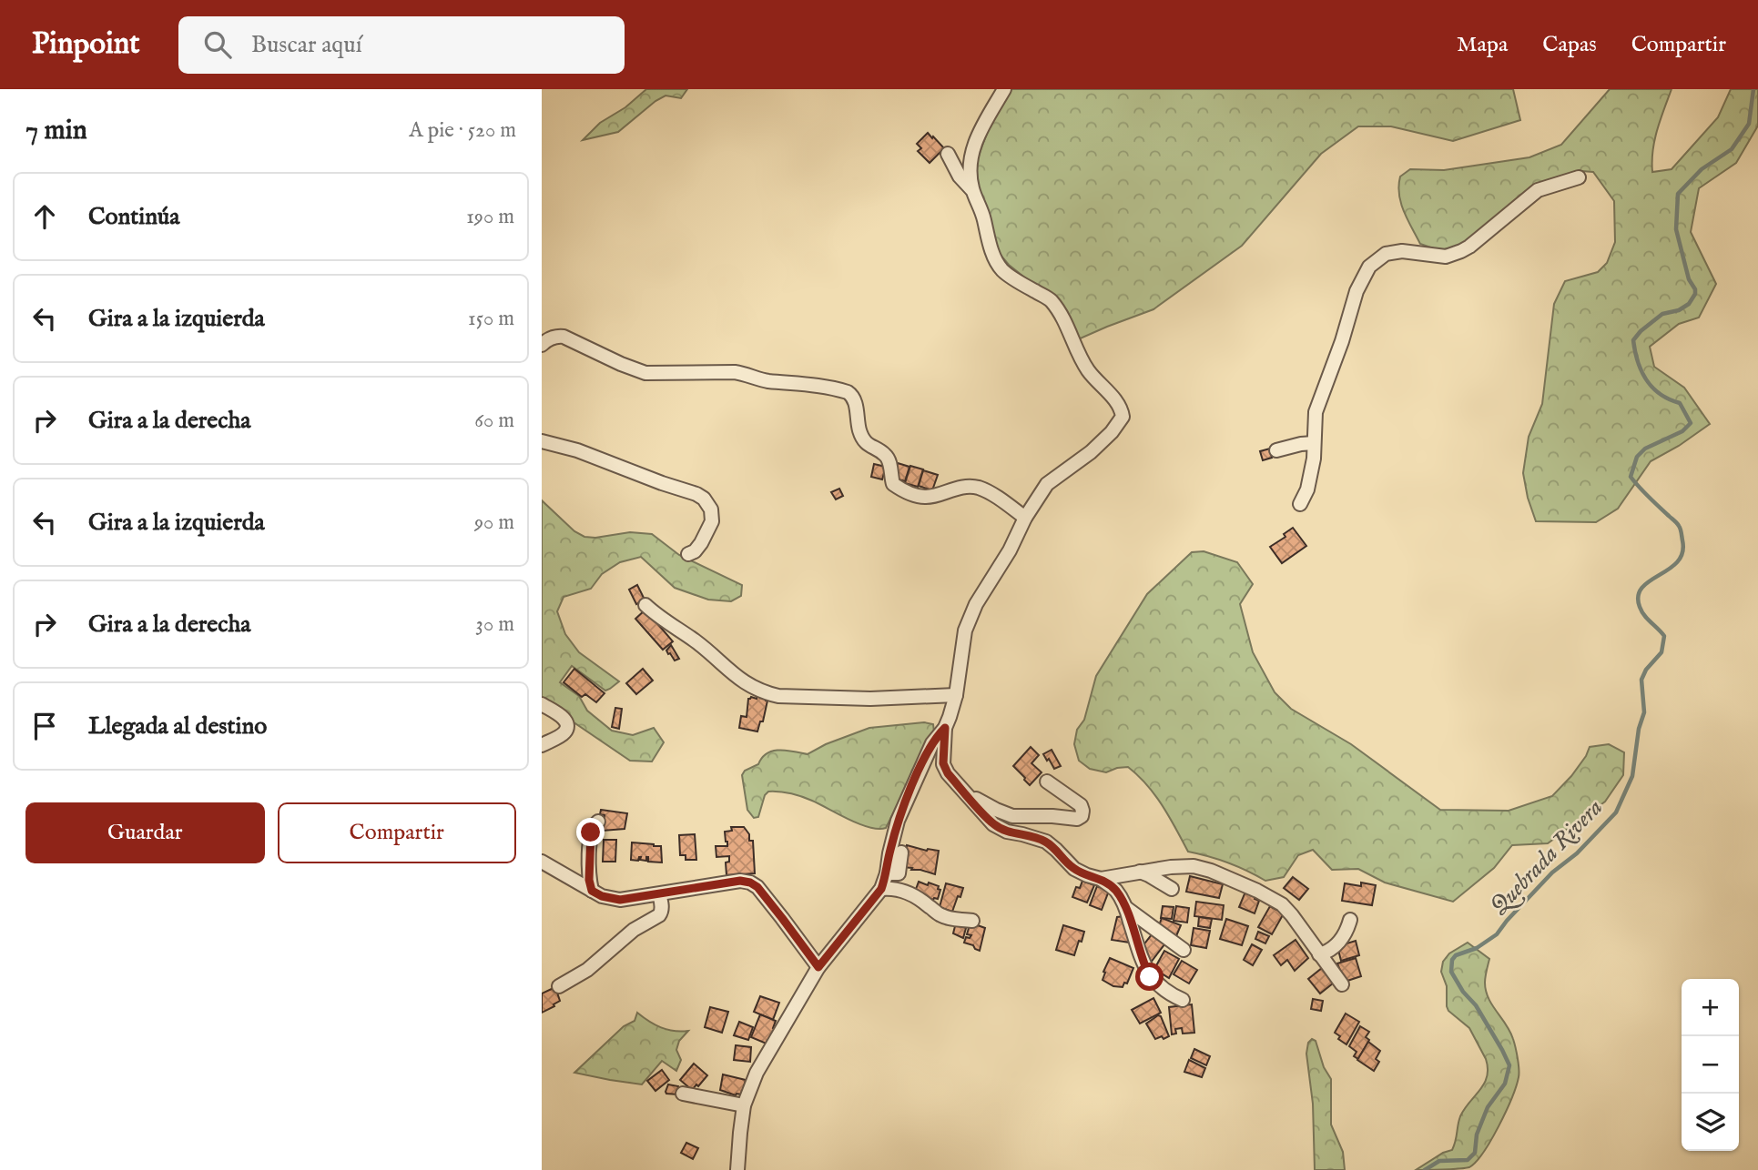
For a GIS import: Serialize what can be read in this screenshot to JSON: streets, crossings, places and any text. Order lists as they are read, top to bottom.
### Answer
{
  "water": ["Quebrada Rivera"],
  "page": {
    "header": "Pinpoint",
    "search": "Buscar aquí",
    "nav": ["Mapa", "Capas", "Compartir"],
    "heading": ["7 min", "A pie · 520 m"],
    "list": [
      ["Continúa", "190 m"],
      ["Gira a la izquierda", "150 m"],
      ["Gira a la derecha", "60 m"],
      ["Gira a la izquierda", "90 m"],
      ["Gira a la derecha", "30 m"],
      "Llegada al destino"
    ],
    "buttons": ["Guardar", "Compartir"],
    "map_buttons": ["+", "−"]
  }
}
